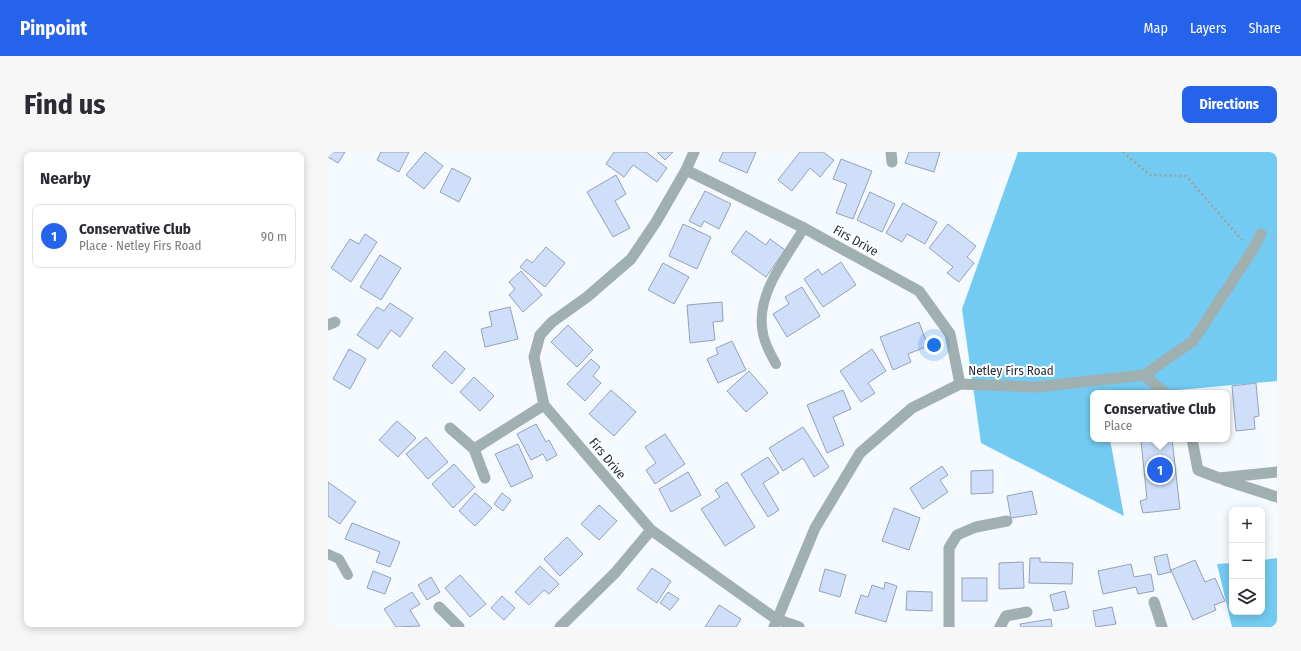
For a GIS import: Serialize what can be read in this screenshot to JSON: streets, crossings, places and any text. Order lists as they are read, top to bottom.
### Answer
{
  "streets": {
    "street": ["Firs Drive", "Netley Firs Road"]
  },
  "crossings": [
    ["Firs Drive", "Netley Firs Road"]
  ],
  "page": {
    "header": "Pinpoint",
    "nav": ["Map", "Layers", "Share"],
    "buttons": "Directions",
    "title": "Find us",
    "heading": "Nearby",
    "list": [
      {
        "mark": "1",
        "name": "Conservative Club",
        "note": "Place · Netley Firs Road",
        "value": "90 m"
      }
    ],
    "popup": ["Conservative Club", "Place"],
    "pins": "1",
    "map_buttons": ["+", "−"]
  }
}
